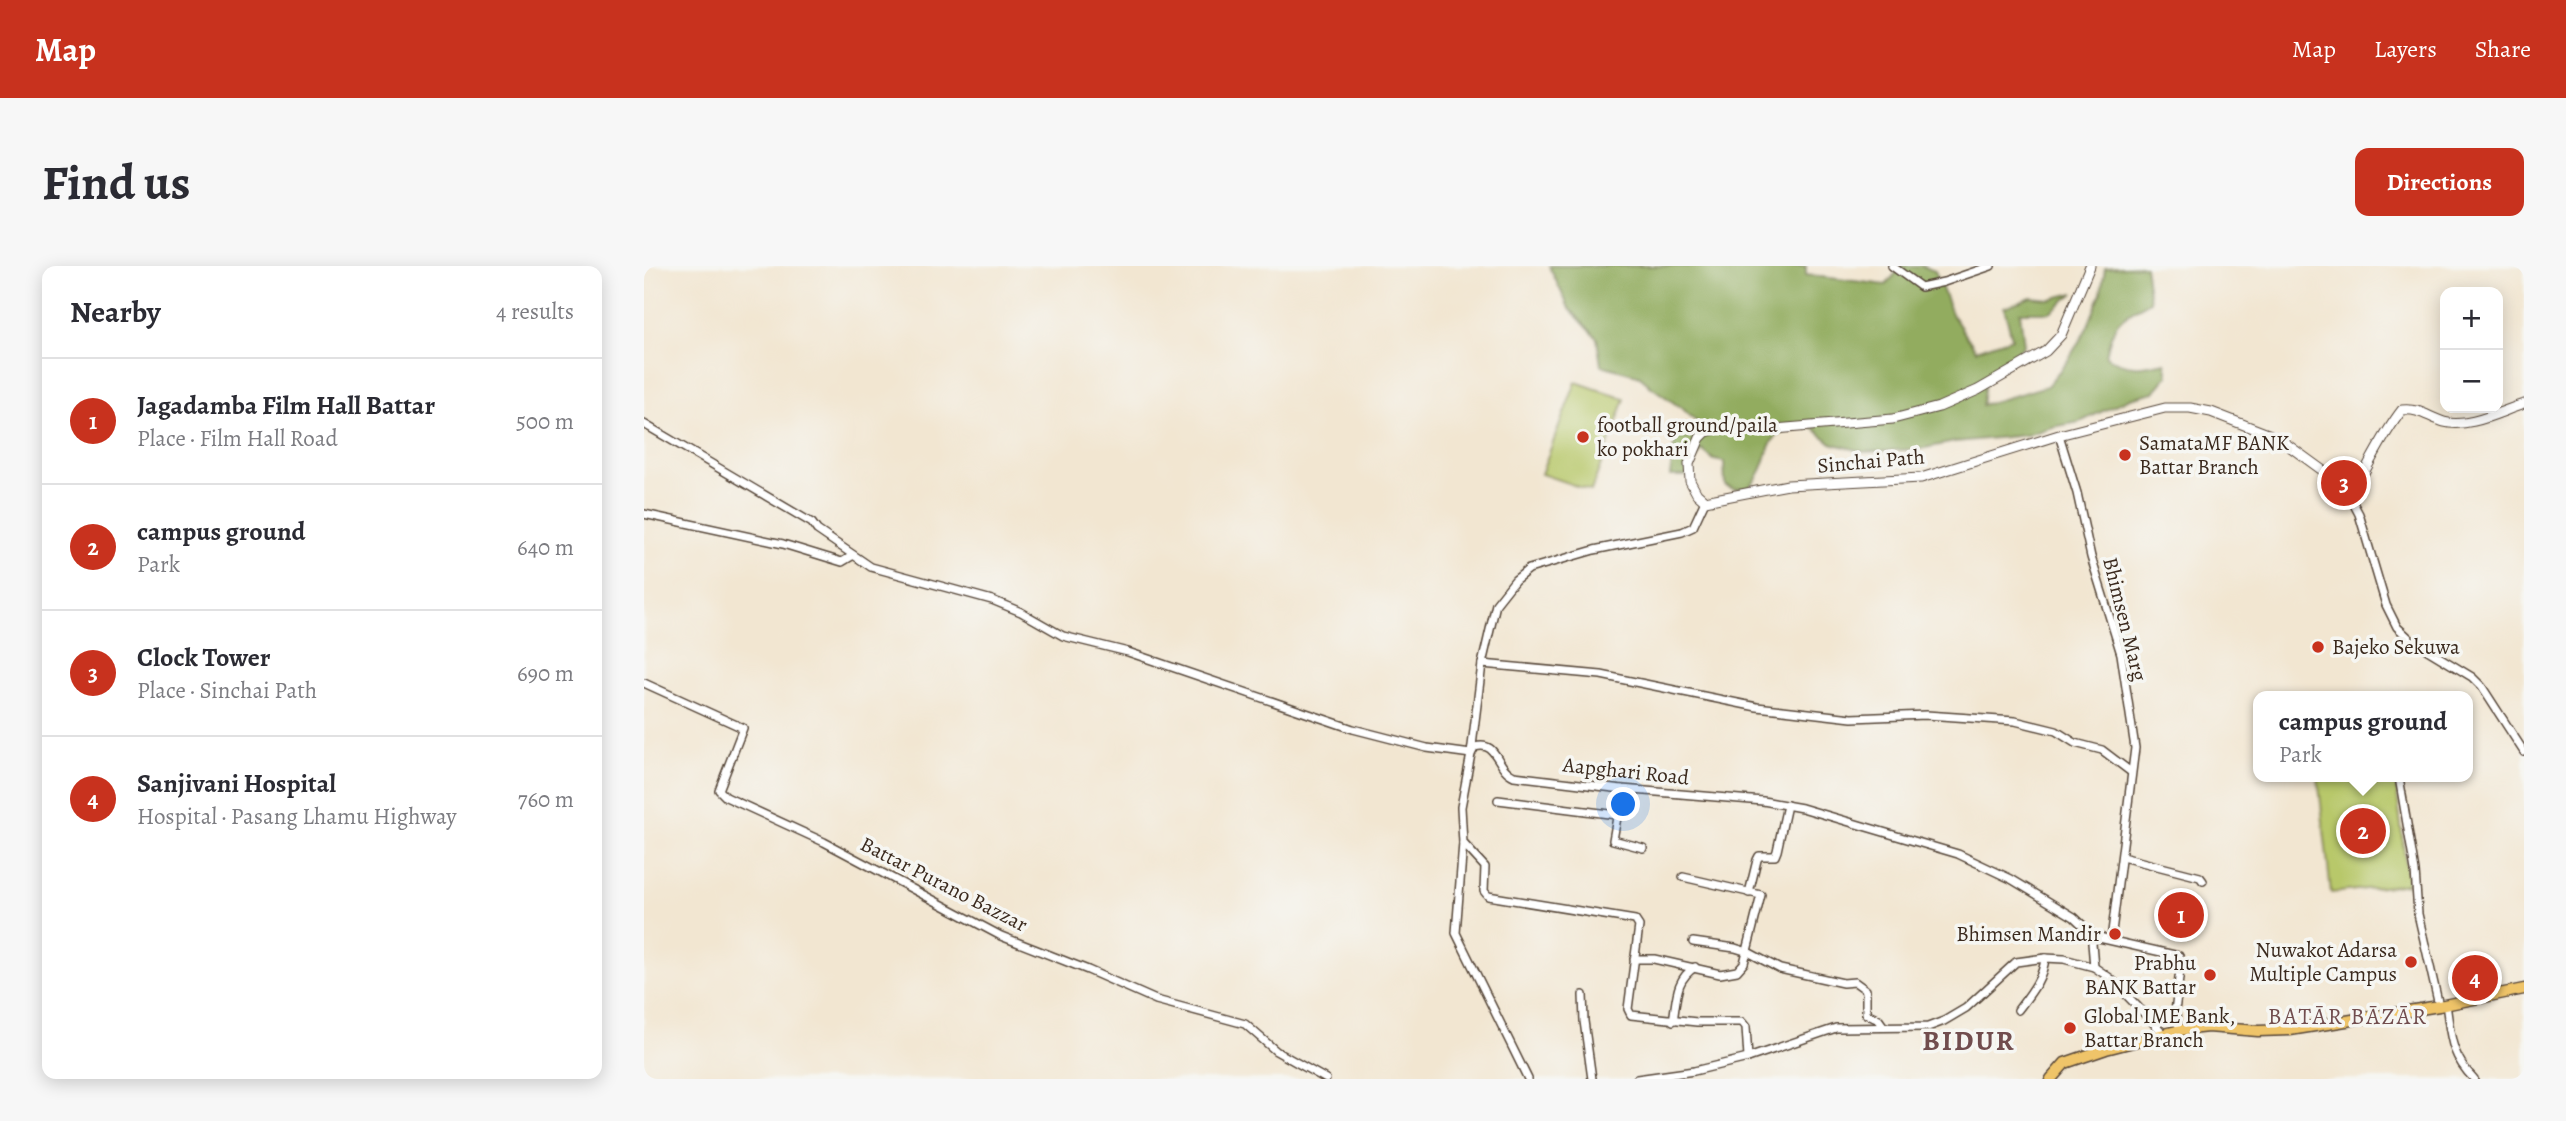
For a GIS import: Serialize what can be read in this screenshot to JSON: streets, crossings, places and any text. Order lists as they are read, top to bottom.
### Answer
{
  "streets": {
    "street": [
      "Sinchai Path",
      "Bhimsen Marg",
      "Aapghari Road",
      "Battar Purano Bazzar"
    ]
  },
  "crossings": [
    ["Sinchai Path", "Bhimsen Marg"],
    ["Bhimsen Marg", "Aapghari Road"]
  ],
  "districts": ["BATĀR BĀZĀR", "BIDUR"],
  "places": [
    "football ground/paila ko pokhari",
    "SamataMF BANK Battar Branch",
    "Bajeko Sekuwa",
    "Bhimsen Mandir",
    "Nuwakot Adarsa Multiple Campus",
    "Prabhu BANK Battar",
    "Global IME Bank, Battar Branch"
  ],
  "page": {
    "header": "Map",
    "nav": ["Map", "Layers", "Share"],
    "buttons": "Directions",
    "title": "Find us",
    "heading": ["Nearby", "4 results"],
    "map_buttons": ["+", "−"],
    "list": [
      {
        "mark": "1",
        "name": "Jagadamba Film Hall Battar",
        "note": "Place · Film Hall Road",
        "value": "500 m"
      },
      {
        "mark": "2",
        "name": "campus ground",
        "note": "Park",
        "value": "640 m"
      },
      {
        "mark": "3",
        "name": "Clock Tower",
        "note": "Place · Sinchai Path",
        "value": "690 m"
      },
      {
        "mark": "4",
        "name": "Sanjivani Hospital",
        "note": "Hospital · Pasang Lhamu Highway",
        "value": "760 m"
      }
    ],
    "pins": [
      "3",
      "2",
      "1",
      "4"
    ],
    "popup": ["campus ground", "Park"]
  }
}
